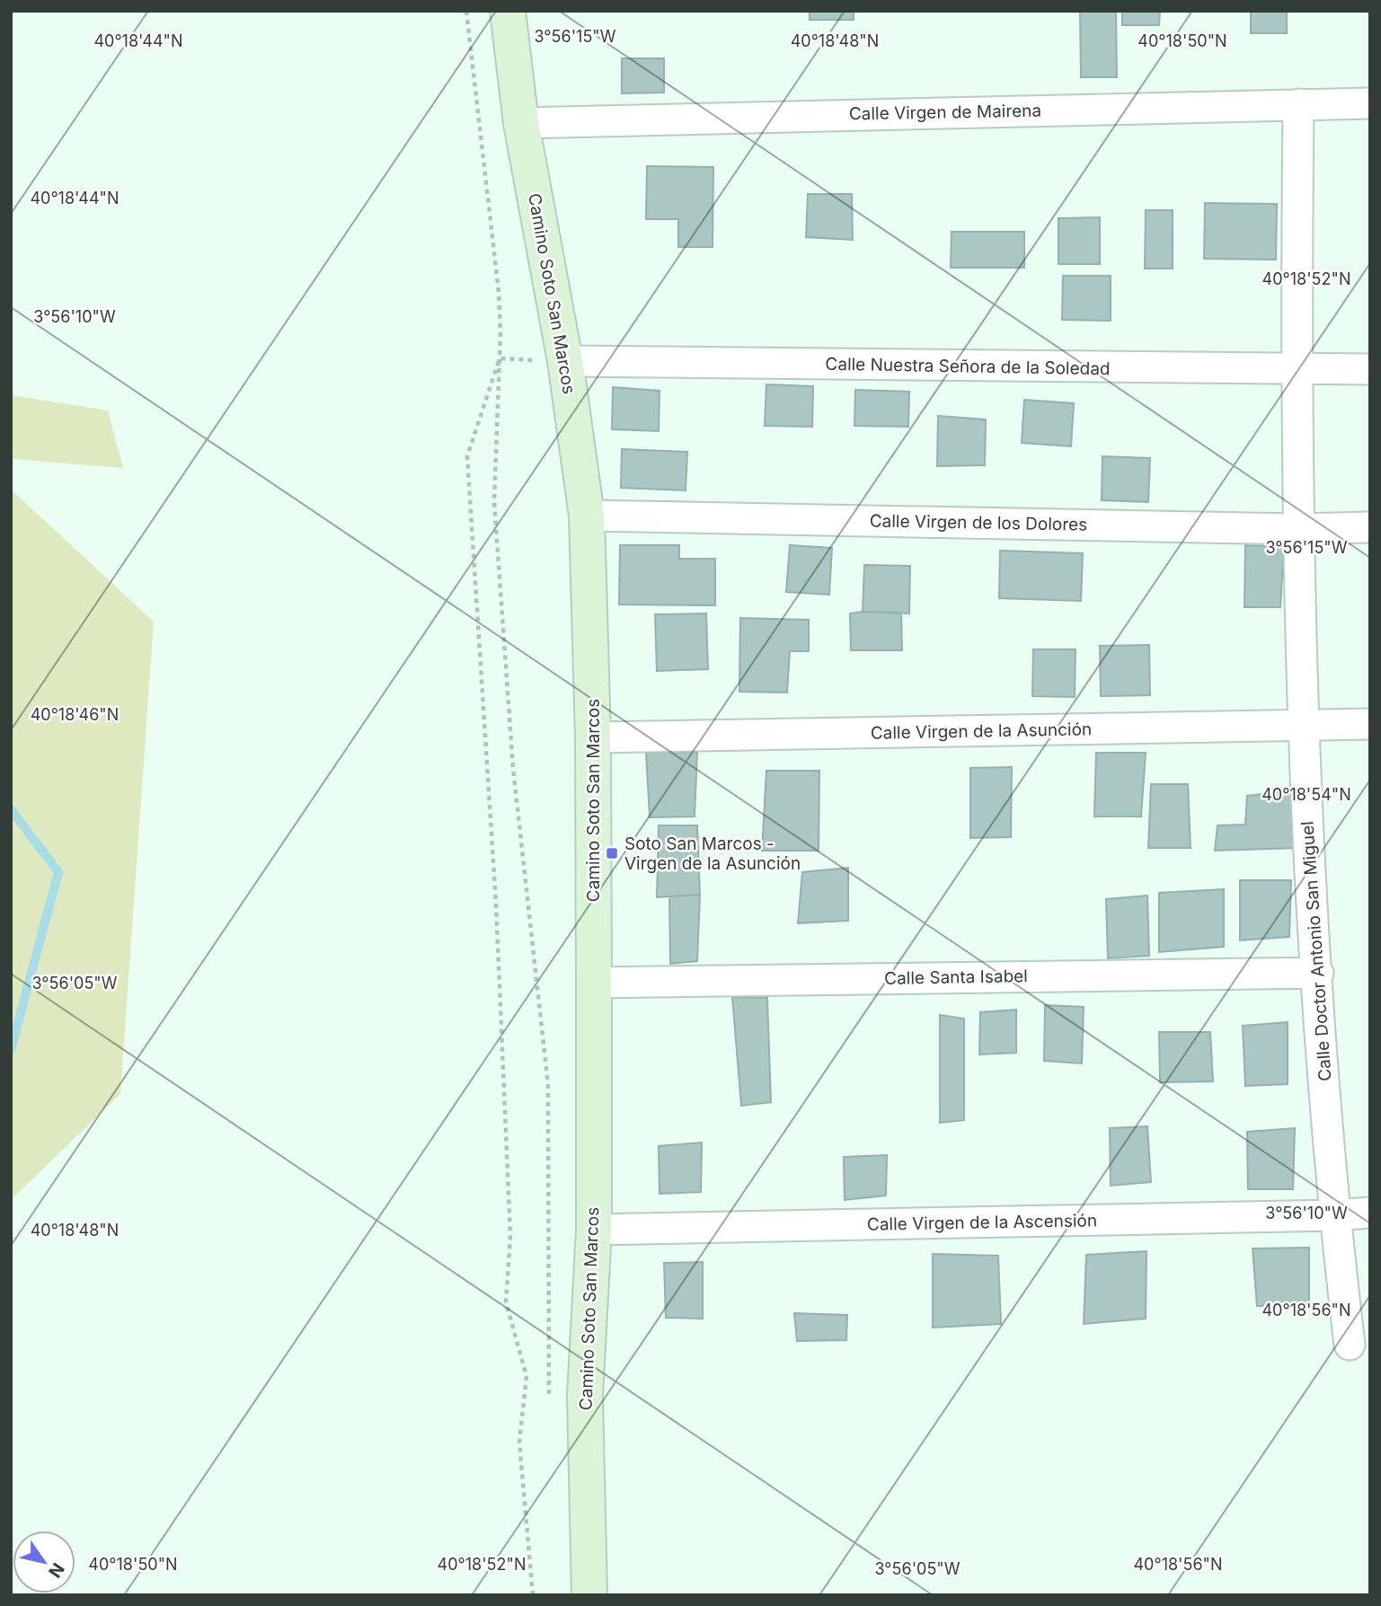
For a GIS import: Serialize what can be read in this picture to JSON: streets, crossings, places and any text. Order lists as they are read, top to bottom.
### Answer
{
  "streets": {
    "street": [
      "Calle Virgen de Mairena",
      "Camino Soto San Marcos",
      "Calle Nuestra Señora de la Soledad",
      "Calle Virgen de los Dolores",
      "Calle Virgen de la Asunción",
      "Calle Doctor Antonio San Miguel",
      "Calle Santa Isabel",
      "Calle Virgen de la Ascensión"
    ]
  },
  "crossings": [
    ["Calle Virgen de Mairena", "Camino Soto San Marcos"],
    ["Calle Virgen de Mairena", "Calle Doctor Antonio San Miguel"],
    ["Camino Soto San Marcos", "Calle Nuestra Señora de la Soledad"],
    ["Camino Soto San Marcos", "Calle Virgen de los Dolores"],
    ["Camino Soto San Marcos", "Calle Virgen de la Asunción"],
    ["Camino Soto San Marcos", "Calle Santa Isabel"],
    ["Camino Soto San Marcos", "Calle Virgen de la Ascensión"],
    ["Calle Nuestra Señora de la Soledad", "Calle Doctor Antonio San Miguel"],
    ["Calle Virgen de los Dolores", "Calle Doctor Antonio San Miguel"],
    ["Calle Virgen de la Asunción", "Calle Doctor Antonio San Miguel"],
    ["Calle Doctor Antonio San Miguel", "Calle Santa Isabel"],
    ["Calle Doctor Antonio San Miguel", "Calle Virgen de la Ascensión"]
  ],
  "places": {
    "transit": ["Soto San Marcos - Virgen de la Asunción"]
  },
  "north": "bottom right",
  "coordinates": [
    "3°56'15\"W",
    "40°18'44\"N",
    "40°18'48\"N",
    "40°18'50\"N",
    "40°18'52\"N",
    "3°56'10\"W",
    "40°18'46\"N",
    "40°18'54\"N",
    "3°56'05\"W",
    "40°18'56\"N"
  ]
}
